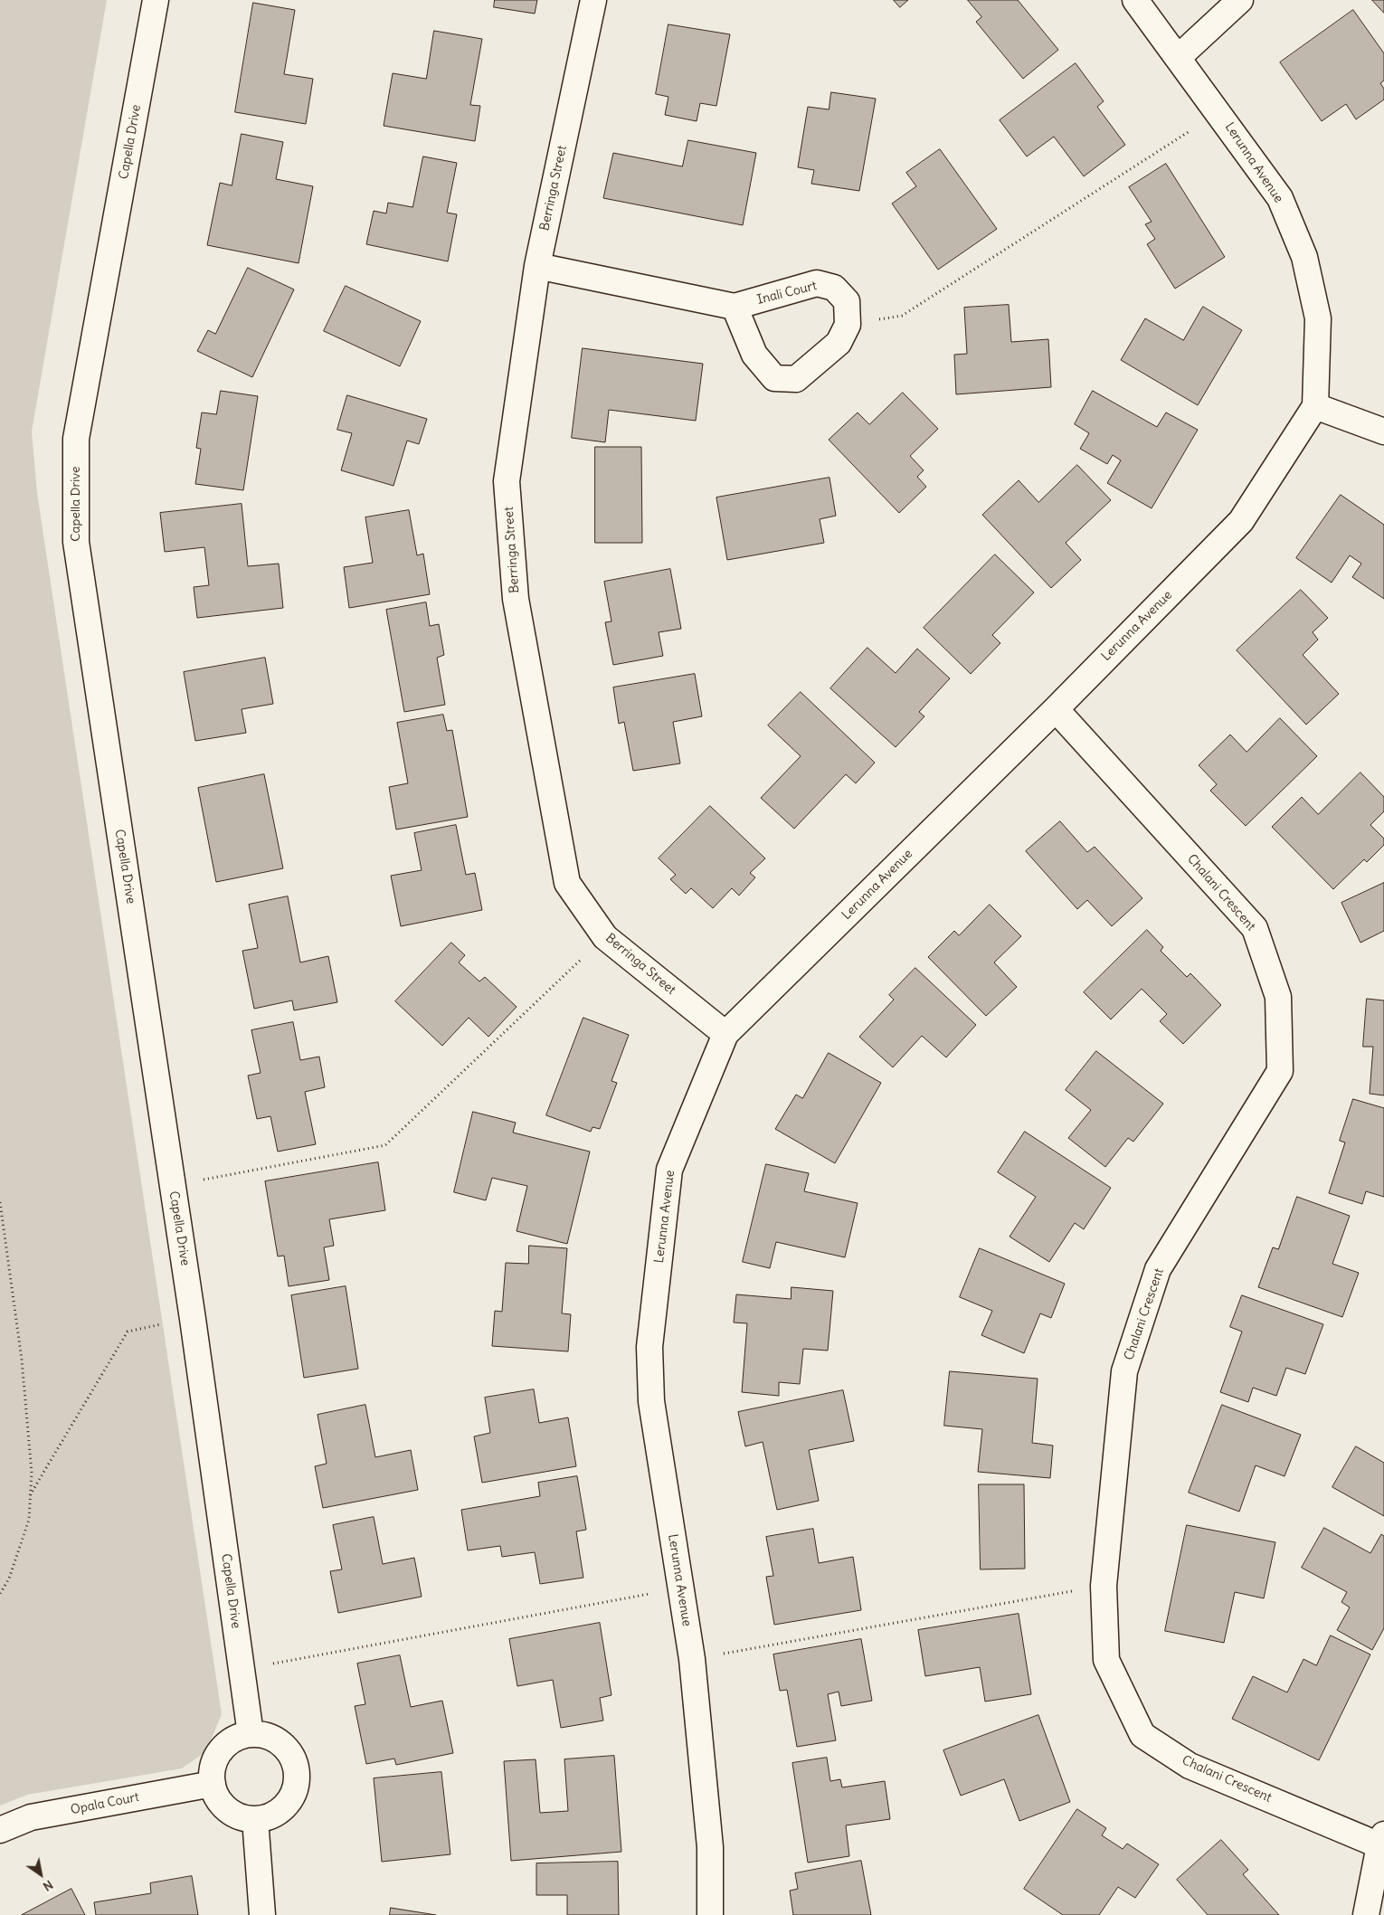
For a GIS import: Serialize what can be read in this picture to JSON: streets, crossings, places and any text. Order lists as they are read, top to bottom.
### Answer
{
  "streets": {
    "street": [
      "Capella Drive",
      "Lerunna Avenue",
      "Berringa Street",
      "Inali Court",
      "Chalani Crescent",
      "Opala Court"
    ]
  },
  "crossings": [
    ["Capella Drive", "Opala Court"],
    ["Lerunna Avenue", "Berringa Street"],
    ["Lerunna Avenue", "Chalani Crescent"],
    ["Berringa Street", "Inali Court"]
  ],
  "north": "bottom right"
}
